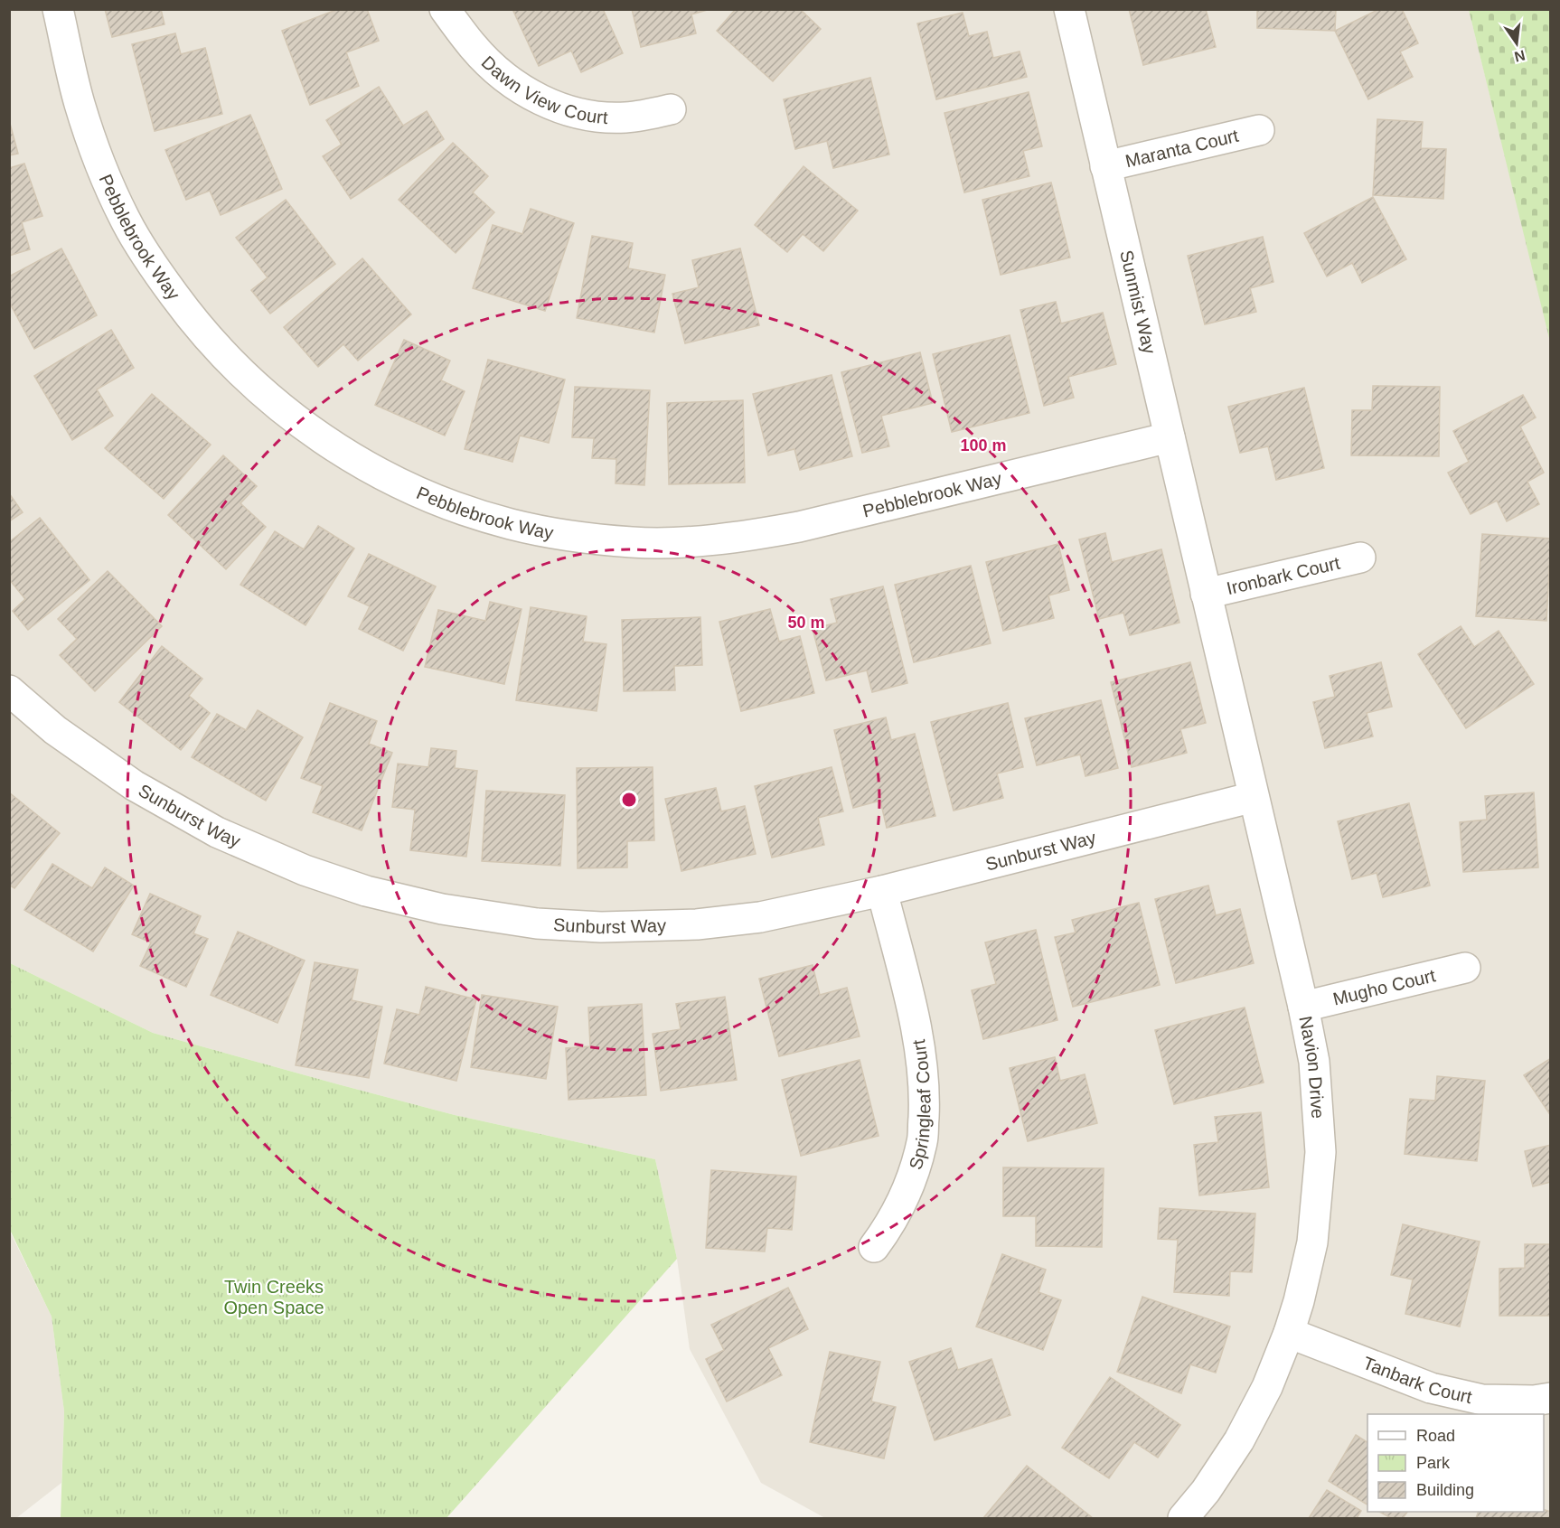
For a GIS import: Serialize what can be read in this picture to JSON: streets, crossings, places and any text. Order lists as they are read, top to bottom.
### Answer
{
  "streets": {
    "street": [
      "Dawn View Court",
      "Maranta Court",
      "Pebblebrook Way",
      "Sunmist Way",
      "Ironbark Court",
      "Sunburst Way",
      "Mugho Court",
      "Navion Drive",
      "Springleaf Court",
      "Tanbark Court"
    ]
  },
  "crossings": [
    ["Maranta Court", "Sunmist Way"],
    ["Pebblebrook Way", "Sunmist Way"],
    ["Sunmist Way", "Ironbark Court"],
    ["Sunmist Way", "Navion Drive"],
    ["Ironbark Court", "Navion Drive"],
    ["Sunburst Way", "Navion Drive"],
    ["Sunburst Way", "Springleaf Court"],
    ["Mugho Court", "Navion Drive"],
    ["Navion Drive", "Tanbark Court"]
  ],
  "parks": ["Twin Creeks Open Space"],
  "legend": ["Road", "Park", "Building"],
  "north": "bottom",
  "rings": ["100 m", "50 m"]
}
